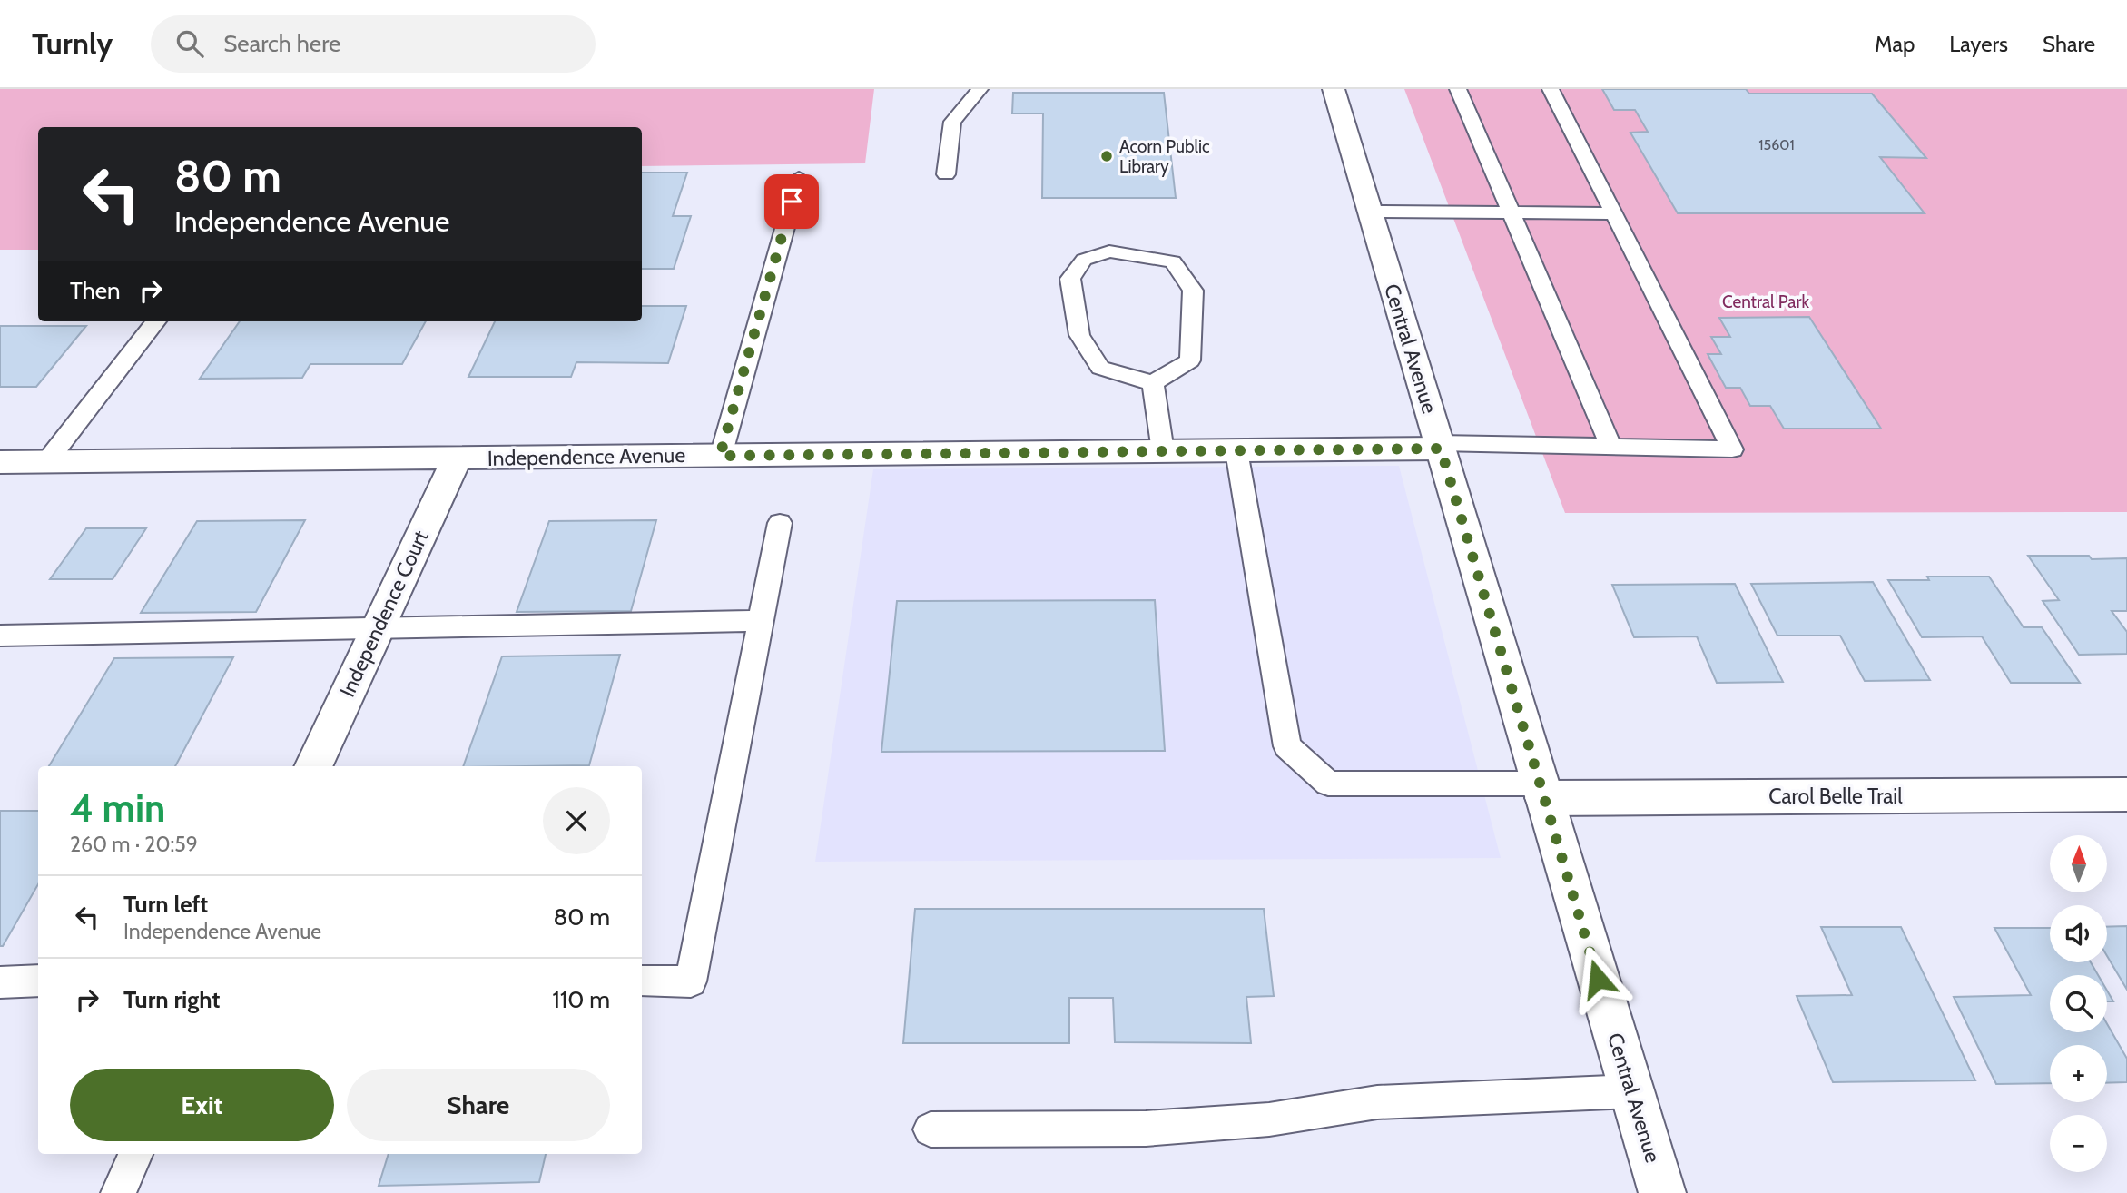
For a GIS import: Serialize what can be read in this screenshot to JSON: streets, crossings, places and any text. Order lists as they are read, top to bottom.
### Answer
{
  "streets": {
    "street": [
      "Central Avenue",
      "Independence Avenue",
      "Independence Court",
      "Carol Belle Trail"
    ]
  },
  "crossings": [
    ["Central Avenue", "Independence Avenue"],
    ["Central Avenue", "Carol Belle Trail"],
    ["Independence Avenue", "Independence Court"]
  ],
  "parks": ["Central Park"],
  "places": ["Acorn Public Library"],
  "house_numbers": ["15601"],
  "north": "top",
  "page": {
    "header": "Turnly",
    "search": "Search here",
    "nav": ["Map", "Layers", "Share"],
    "turn": ["80 m", "Independence Avenue"],
    "then": "Then",
    "heading": ["4 min", "260 m · 20:59"],
    "map_buttons": ["+", "−"],
    "list": [
      {
        "name": "Turn left",
        "note": "Independence Avenue",
        "value": "80 m"
      },
      {
        "name": "Turn right",
        "value": "110 m"
      }
    ],
    "buttons": ["Exit", "Share"]
  }
}
